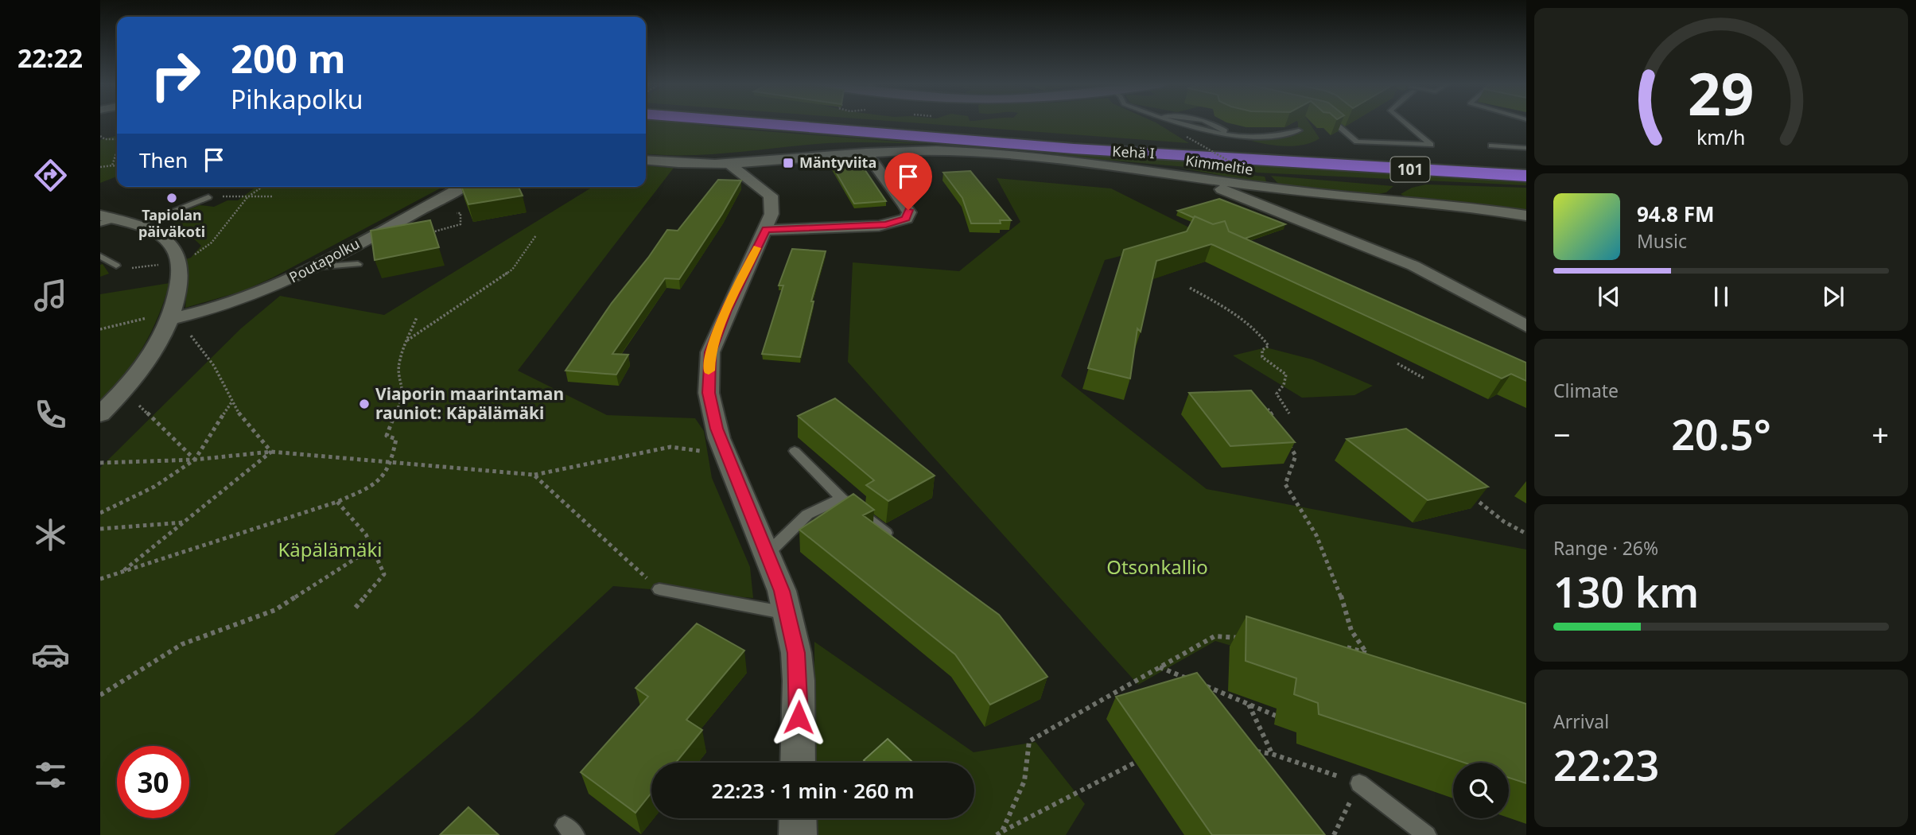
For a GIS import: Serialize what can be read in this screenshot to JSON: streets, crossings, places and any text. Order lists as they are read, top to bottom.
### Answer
{
  "streets": {
    "highway": ["Kehä I", "101"],
    "street": ["Kimmeltie", "Poutapolku"]
  },
  "parks": ["Käpälämäki", "Otsonkallio"],
  "places": {
    "transit": ["Mäntyviita"],
    "other": ["Tapiolan päiväkoti", "Viaporin maarintaman rauniot: Käpälämäki"]
  },
  "page": {
    "tabs": "22:22",
    "turn": ["200 m", "Pihkapolku"],
    "then": "Then",
    "song": ["94.8 FM", "Music"],
    "tile": [
      "Climate",
      ["Range · 26%", "130 km"],
      ["Arrival", "22:23"]
    ],
    "heat": ["−", "20.5°", "+"],
    "limit": "30",
    "trip": "22:23 · 1 min · 260 m",
    "gauge": ["29", "km/h"]
  }
}
